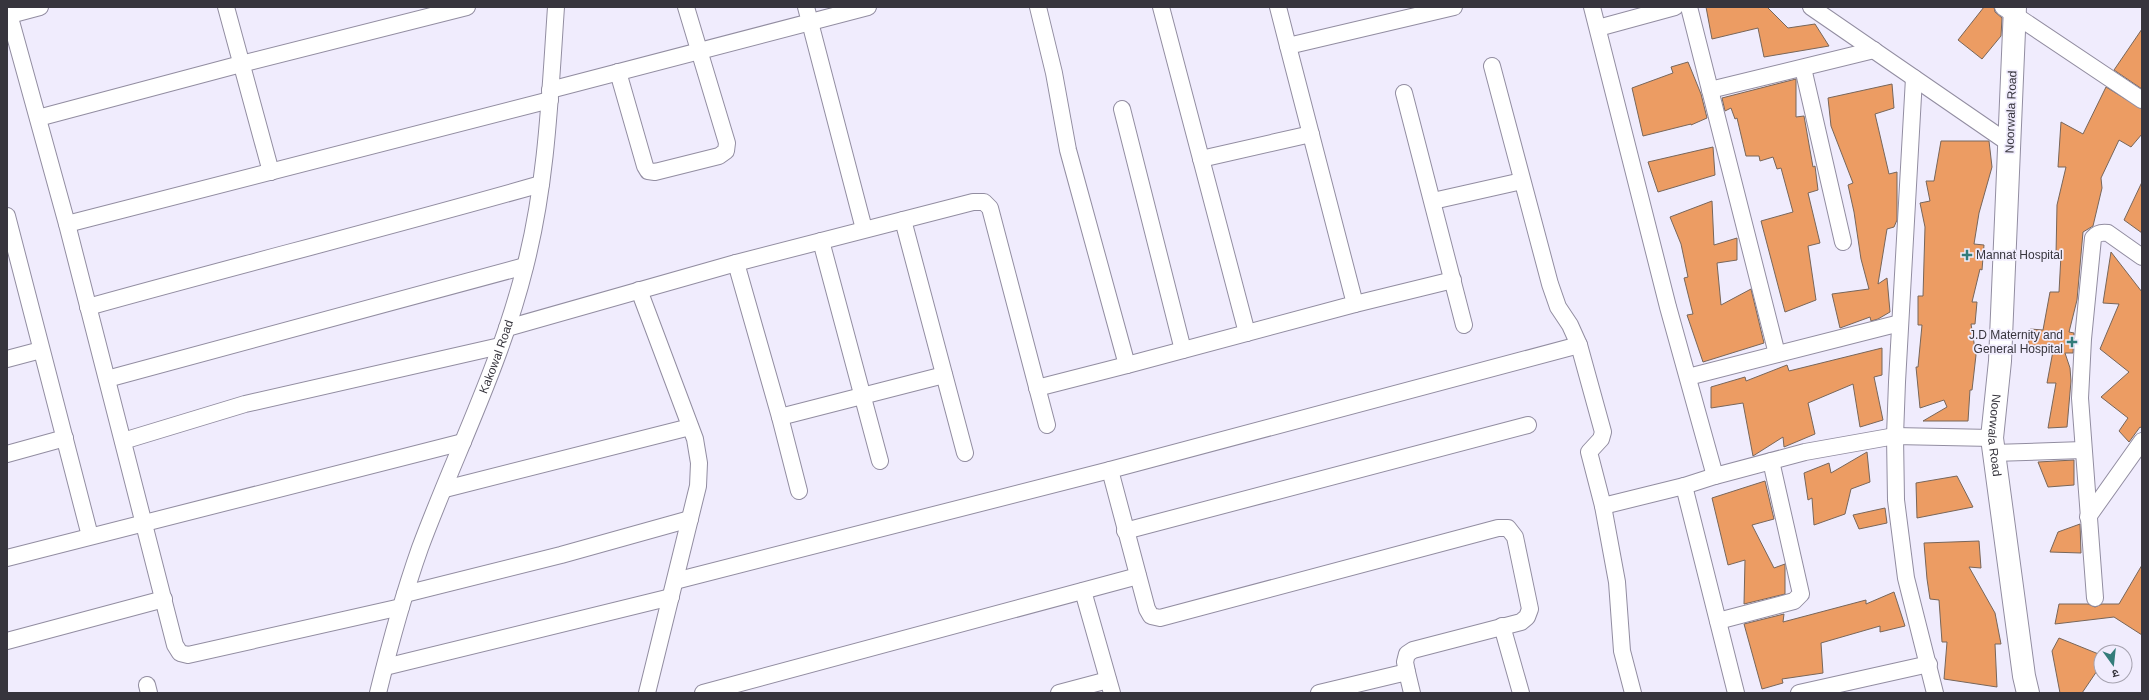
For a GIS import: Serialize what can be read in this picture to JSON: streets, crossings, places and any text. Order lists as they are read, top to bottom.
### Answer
{
  "streets": {
    "street": ["Noorwala Road", "Kakowal Road"]
  },
  "places": {
    "health": ["Mannat Hospital", "J.D Maternity and General Hospital"]
  },
  "north": "bottom"
}
